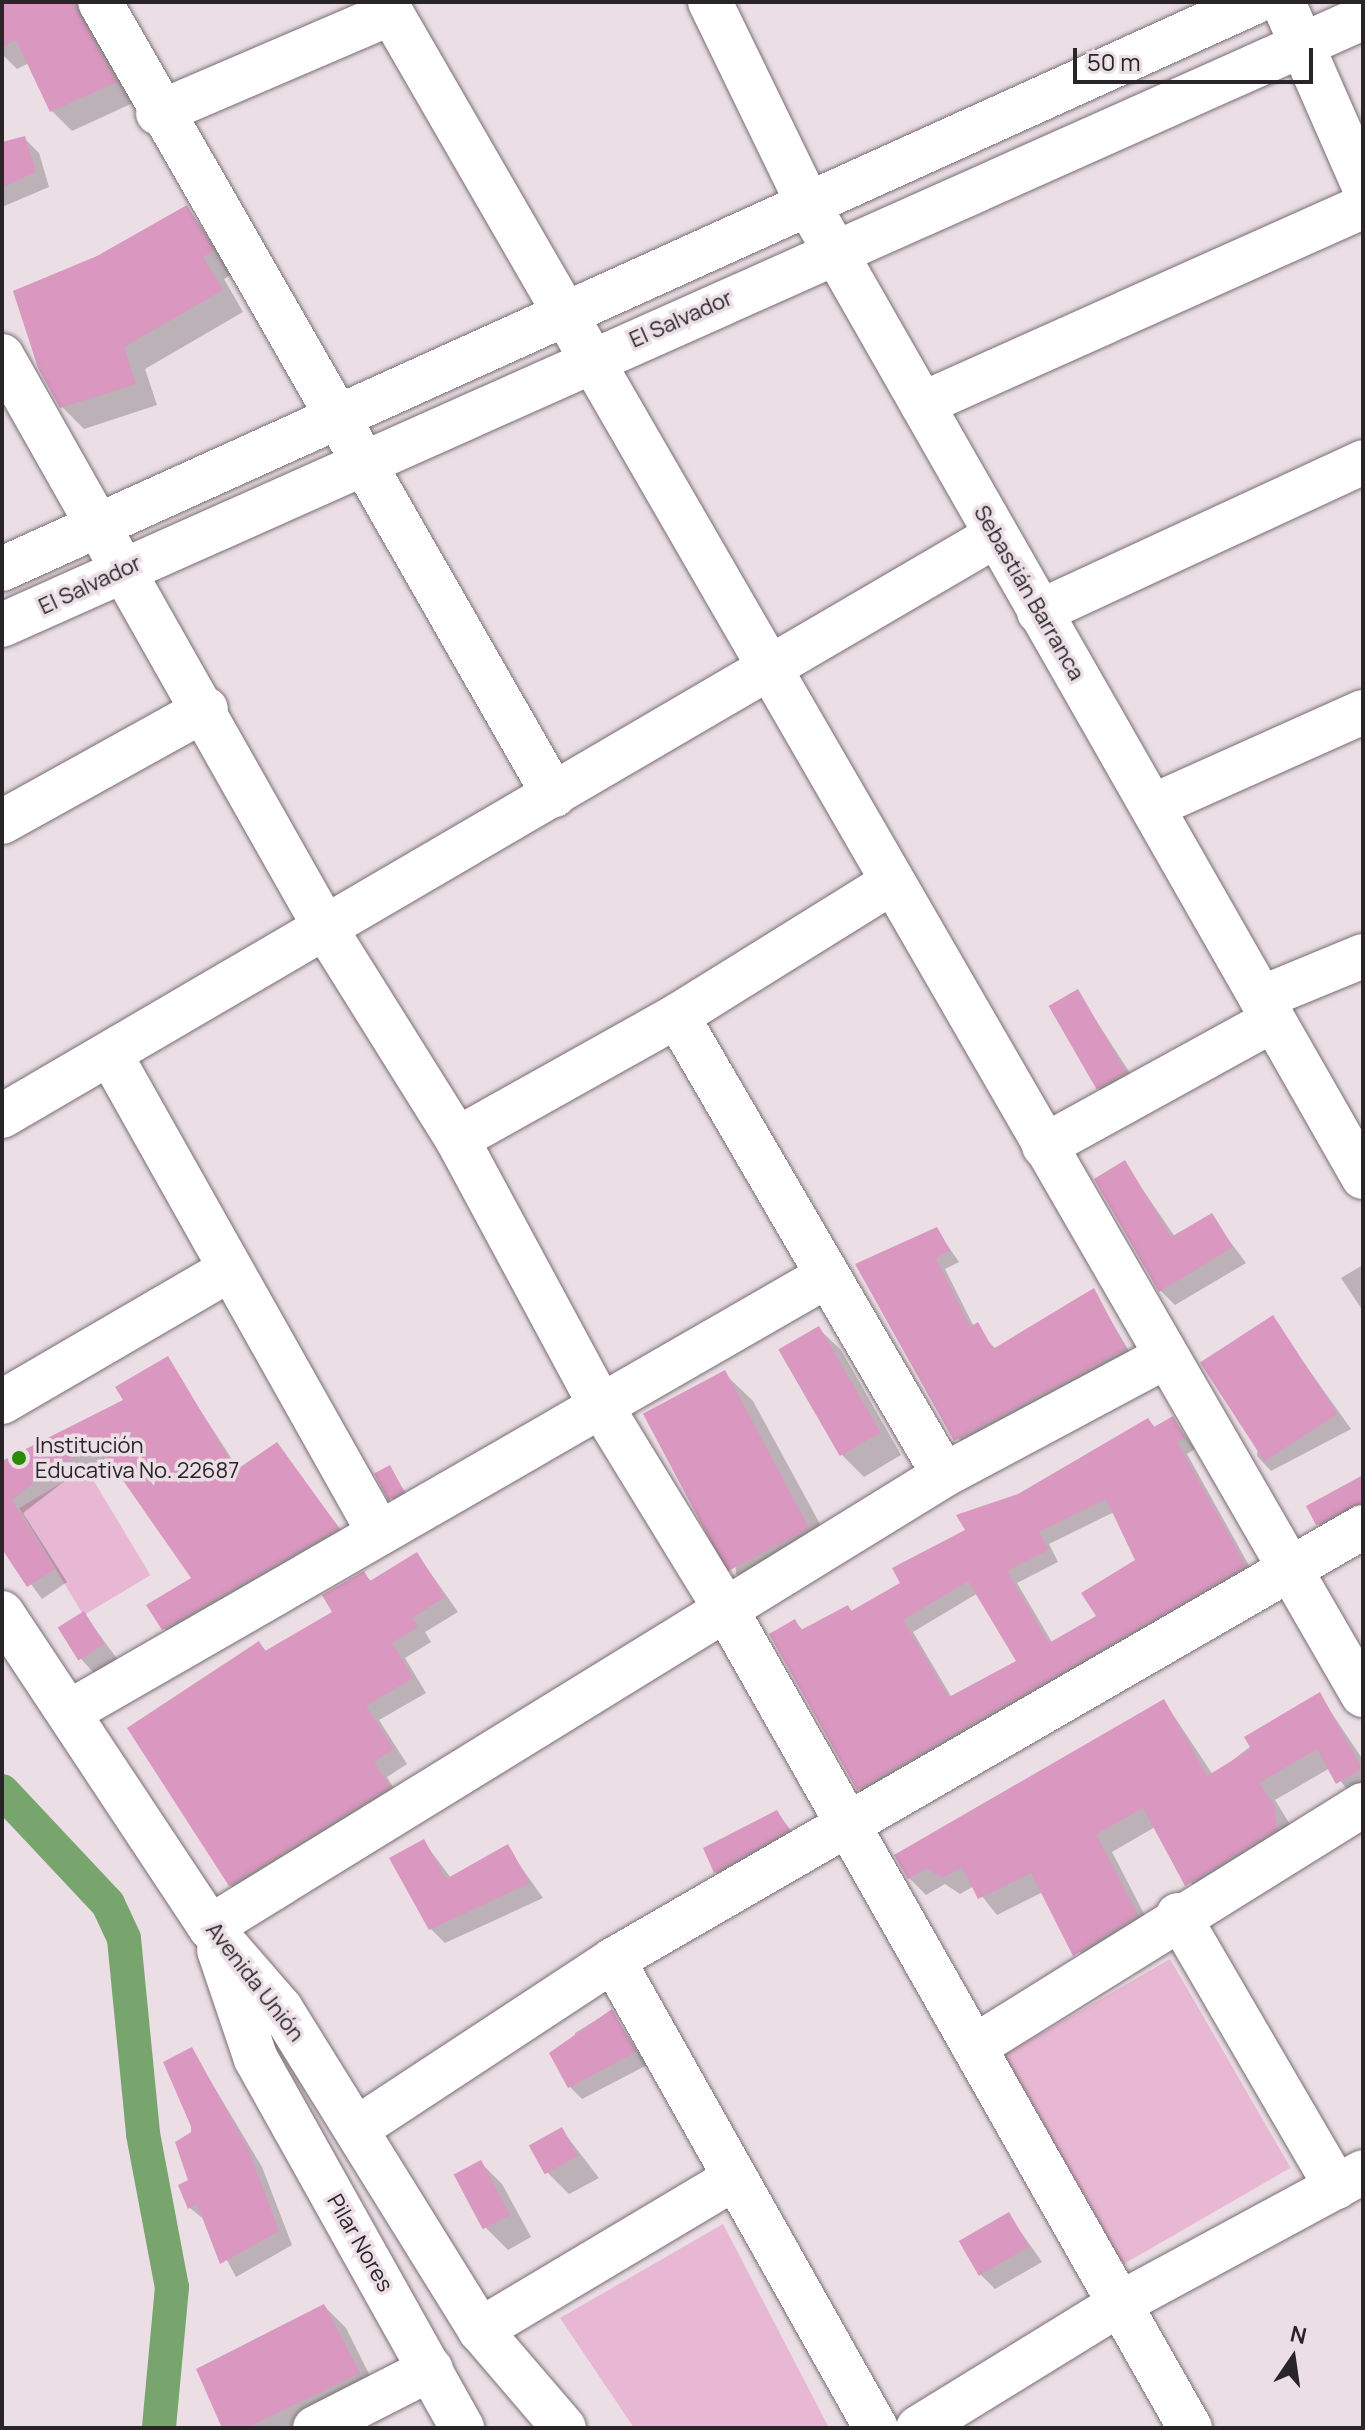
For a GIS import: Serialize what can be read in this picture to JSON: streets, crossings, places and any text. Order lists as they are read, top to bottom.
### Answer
{
  "streets": {
    "street": [
      "El Salvador",
      "Sebastián Barranca",
      "Avenida Unión",
      "Pilar Nores"
    ]
  },
  "crossings": [
    ["El Salvador", "Sebastián Barranca"],
    ["Avenida Unión", "Pilar Nores"]
  ],
  "places": ["Institución Educativa No. 22687"],
  "scale_bar": "50 m",
  "north": "top"
}
